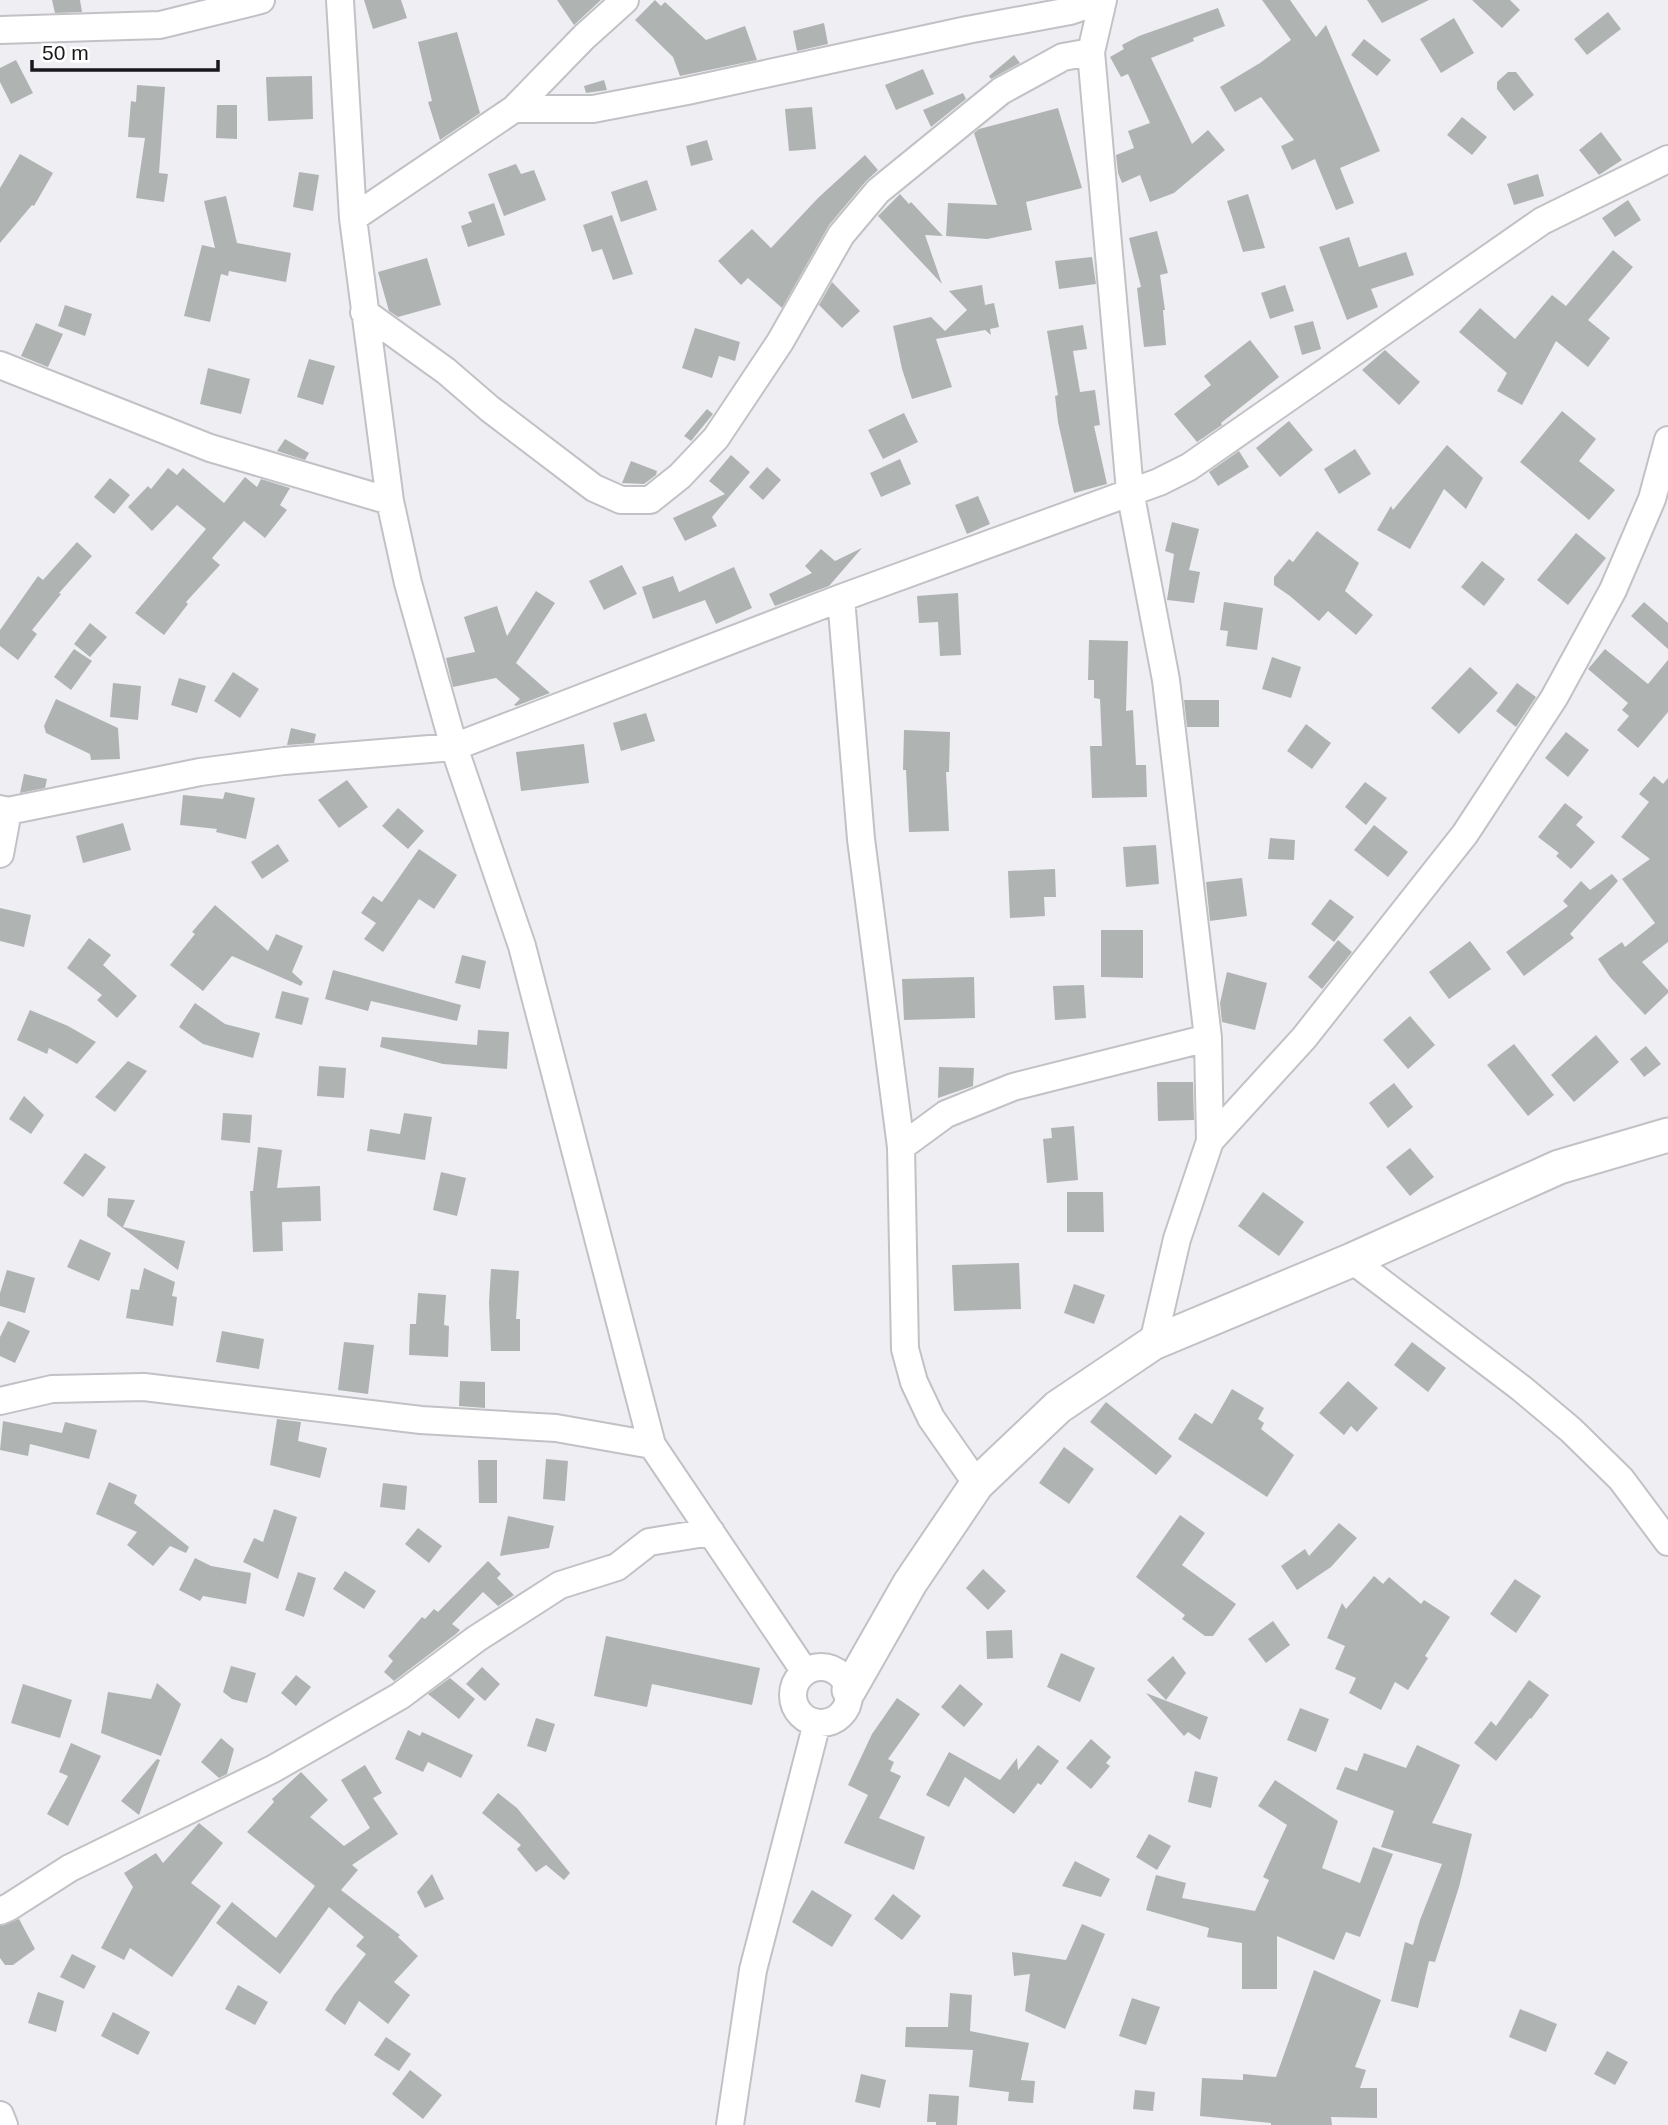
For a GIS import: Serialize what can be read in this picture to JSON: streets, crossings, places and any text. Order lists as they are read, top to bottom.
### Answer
{
  "scale_bar": "50 m"
}
